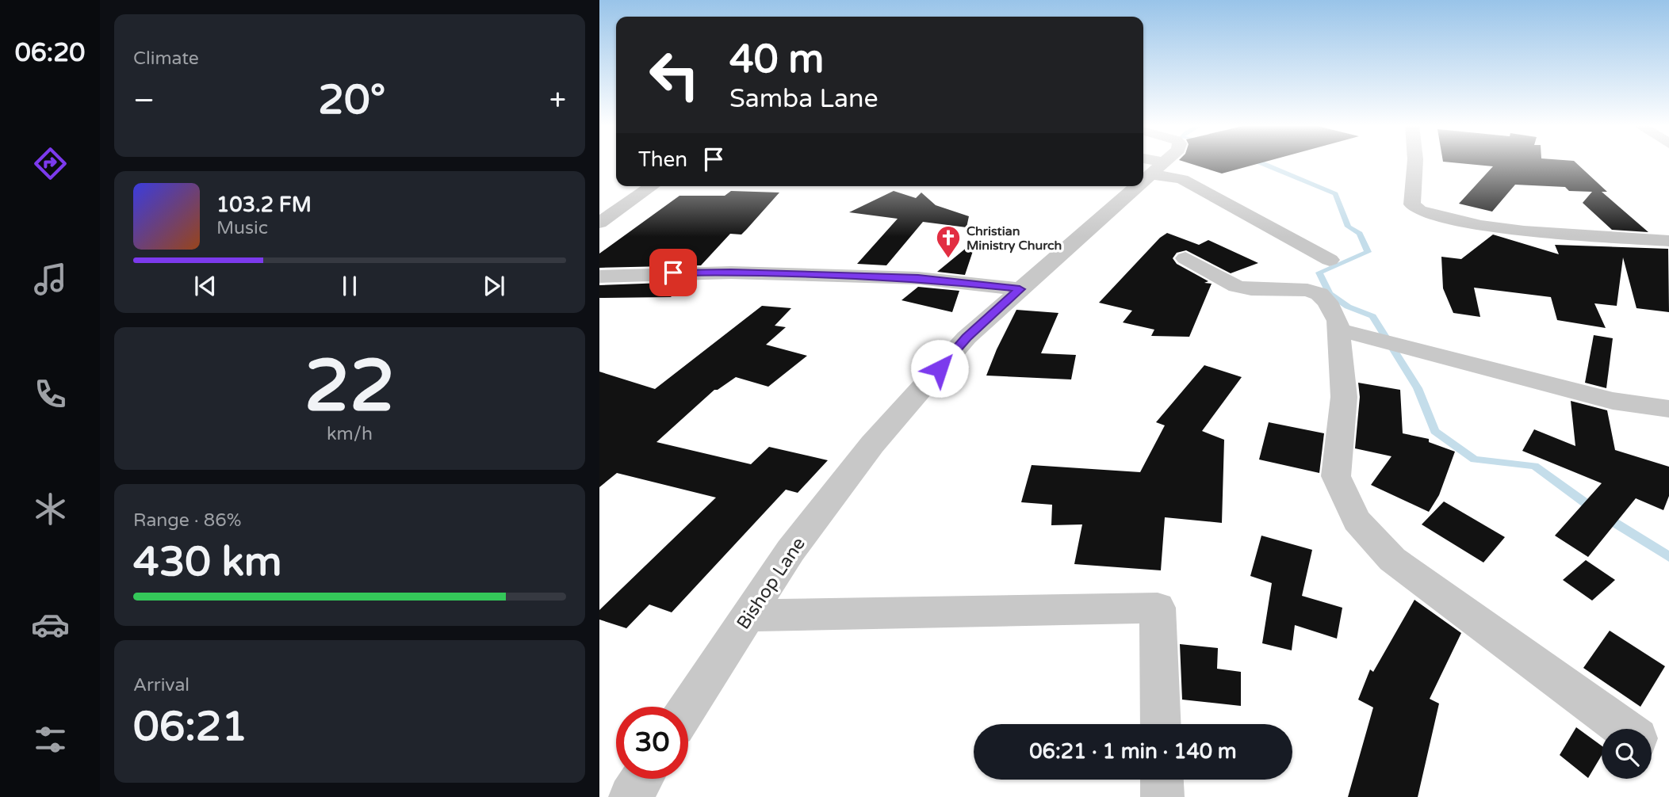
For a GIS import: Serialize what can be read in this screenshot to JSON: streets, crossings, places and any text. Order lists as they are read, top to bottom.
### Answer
{
  "streets": {
    "street": ["Bishop Lane"]
  },
  "places": {
    "church": ["Christian Ministry Church"]
  },
  "page": {
    "tabs": "06:20",
    "tile": [
      "Climate",
      ["22", "km/h"],
      ["Range · 86%", "430 km"],
      ["Arrival", "06:21"]
    ],
    "turn": ["40 m", "Samba Lane"],
    "heat": ["−", "20°", "+"],
    "then": "Then",
    "song": ["103.2 FM", "Music"],
    "limit": "30",
    "trip": "06:21 · 1 min · 140 m"
  }
}
